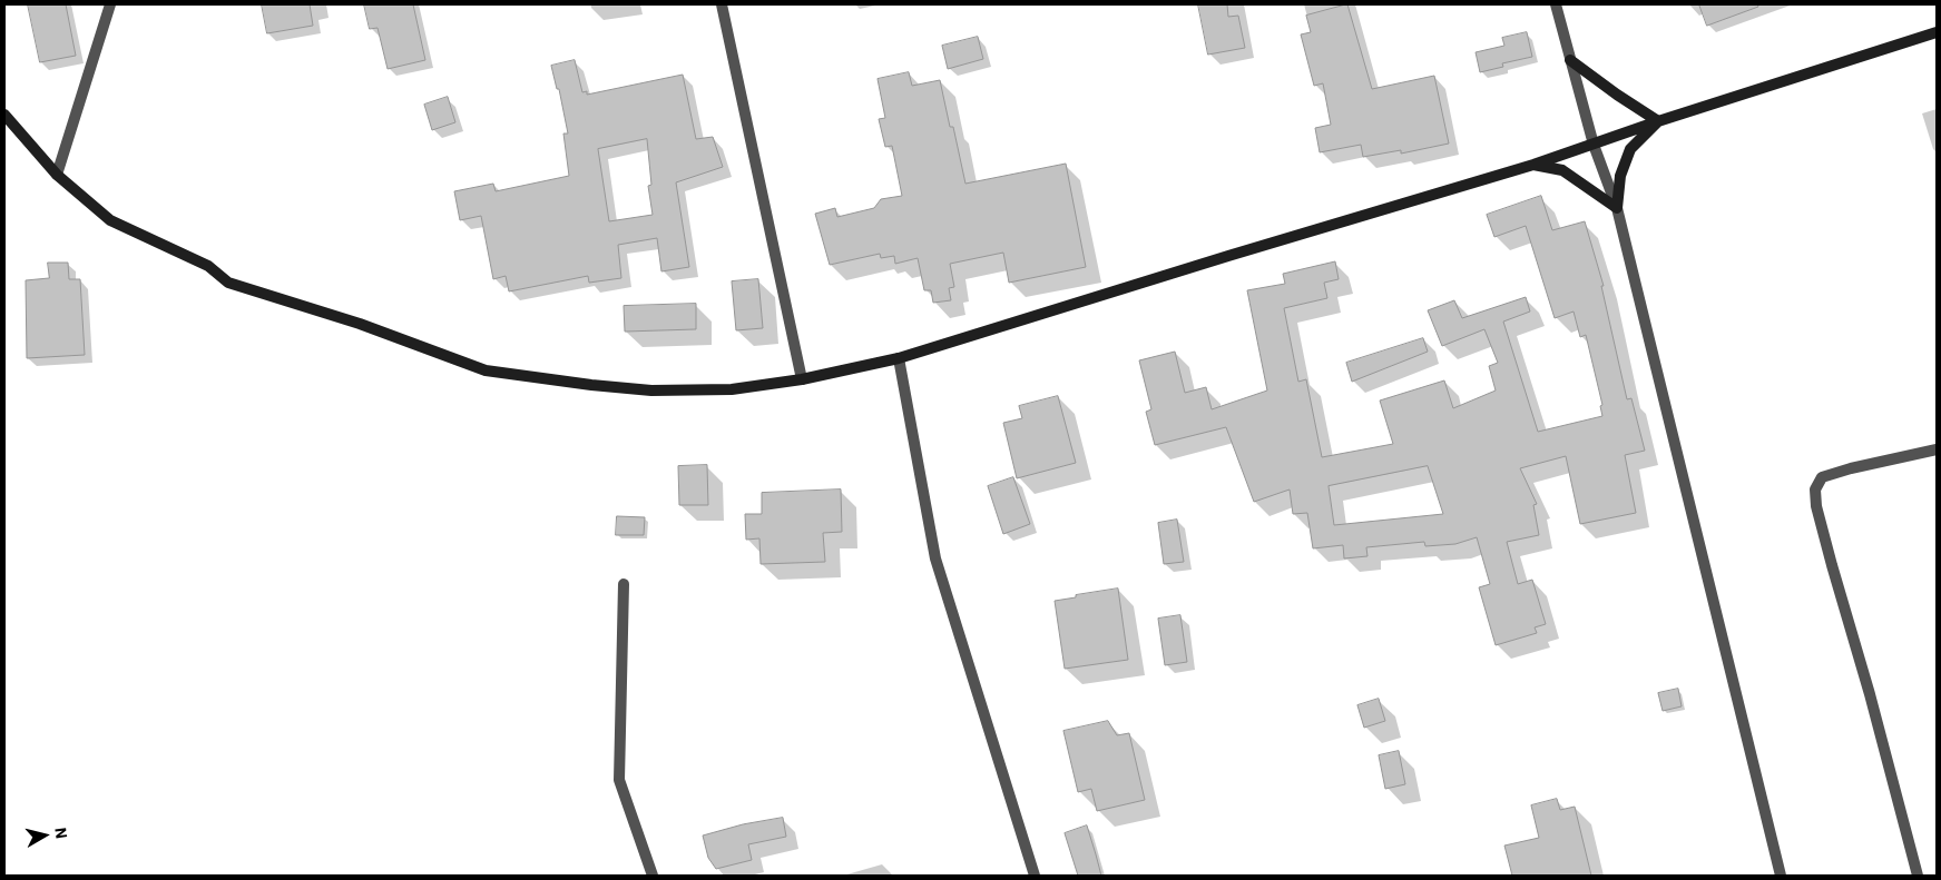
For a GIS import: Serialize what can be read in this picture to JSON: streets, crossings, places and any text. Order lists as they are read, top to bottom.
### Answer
{
  "north": "right"
}
